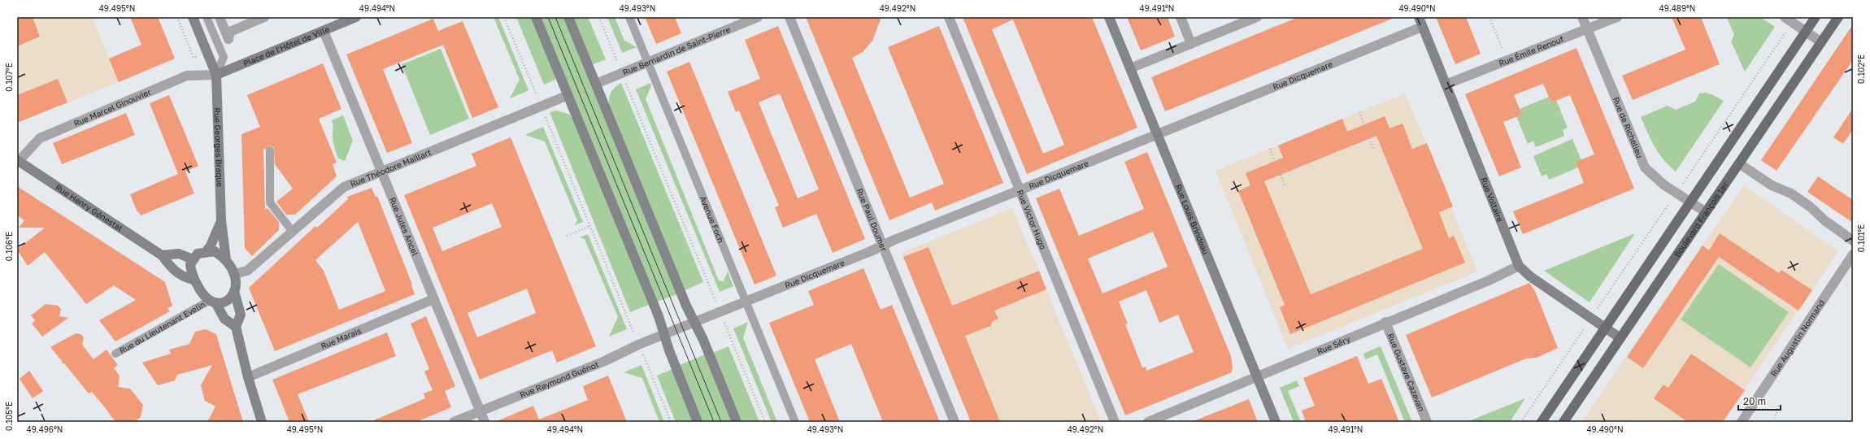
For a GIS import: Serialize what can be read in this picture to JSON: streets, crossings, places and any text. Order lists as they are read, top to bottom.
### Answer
{
  "streets": {
    "main road": ["Boulevard François 1er"],
    "street": [
      "Place de l'Hôtel de Ville",
      "Rue Bernardin de Saint-Pierre",
      "Rue Émile Renouf",
      "Rue Dicquemare",
      "Rue Marcel Ginouvier",
      "Rue de Richelieu",
      "Rue Georges Braque",
      "Rue Théodore Maillart",
      "Rue Voltaire",
      "Rue Henry Génestal",
      "Rue Paul Doumer",
      "Rue Victor Hugo",
      "Rue Louis Brindeau",
      "Rue Jules Ancel",
      "Rue Marais",
      "Rue Augustin Normand",
      "Rue Séry",
      "Rue Gustave Cazavan",
      "Rue Raymond Guénot"
    ],
    "lane": ["Avenue Foch", "Rue du Lieutenant Evelin"]
  },
  "crossings": [
    ["Place de l'Hôtel de Ville", "Rue Marcel Ginouvier"],
    ["Place de l'Hôtel de Ville", "Rue Georges Braque"],
    ["Place de l'Hôtel de Ville", "Rue Jules Ancel"],
    ["Rue Bernardin de Saint-Pierre", "Avenue Foch"],
    ["Rue Émile Renouf", "Rue de Richelieu"],
    ["Rue Émile Renouf", "Rue Voltaire"],
    ["Rue Dicquemare", "Rue Voltaire"],
    ["Rue Dicquemare", "Avenue Foch"],
    ["Rue Dicquemare", "Rue Paul Doumer"],
    ["Rue Dicquemare", "Rue Victor Hugo"],
    ["Rue Dicquemare", "Rue Louis Brindeau"],
    ["Rue Marcel Ginouvier", "Rue Georges Braque"],
    ["Rue Marcel Ginouvier", "Rue Henry Génestal"],
    ["Rue de Richelieu", "Boulevard François 1er"],
    ["Rue Georges Braque", "Rue Théodore Maillart"],
    ["Rue Georges Braque", "Rue Henry Génestal"],
    ["Rue Georges Braque", "Rue du Lieutenant Evelin"],
    ["Rue Théodore Maillart", "Rue Henry Génestal"],
    ["Rue Théodore Maillart", "Rue Jules Ancel"],
    ["Rue Théodore Maillart", "Rue du Lieutenant Evelin"],
    ["Rue Voltaire", "Boulevard François 1er"],
    ["Rue Voltaire", "Rue Séry"],
    ["Rue Henry Génestal", "Rue du Lieutenant Evelin"],
    ["Rue Louis Brindeau", "Rue Séry"],
    ["Rue Jules Ancel", "Rue Marais"],
    ["Rue Jules Ancel", "Rue Raymond Guénot"],
    ["Rue Séry", "Rue Gustave Cazavan"]
  ],
  "scale_bar": "20 m",
  "coordinates": [
    "49.495°N",
    "49.494°N",
    "49.493°N",
    "49.492°N",
    "49.491°N",
    "49.490°N",
    "49.489°N",
    "0.102°E",
    "0.107°E",
    "0.101°E",
    "0.106°E",
    "0.105°E",
    "49.496°N"
  ]
}
